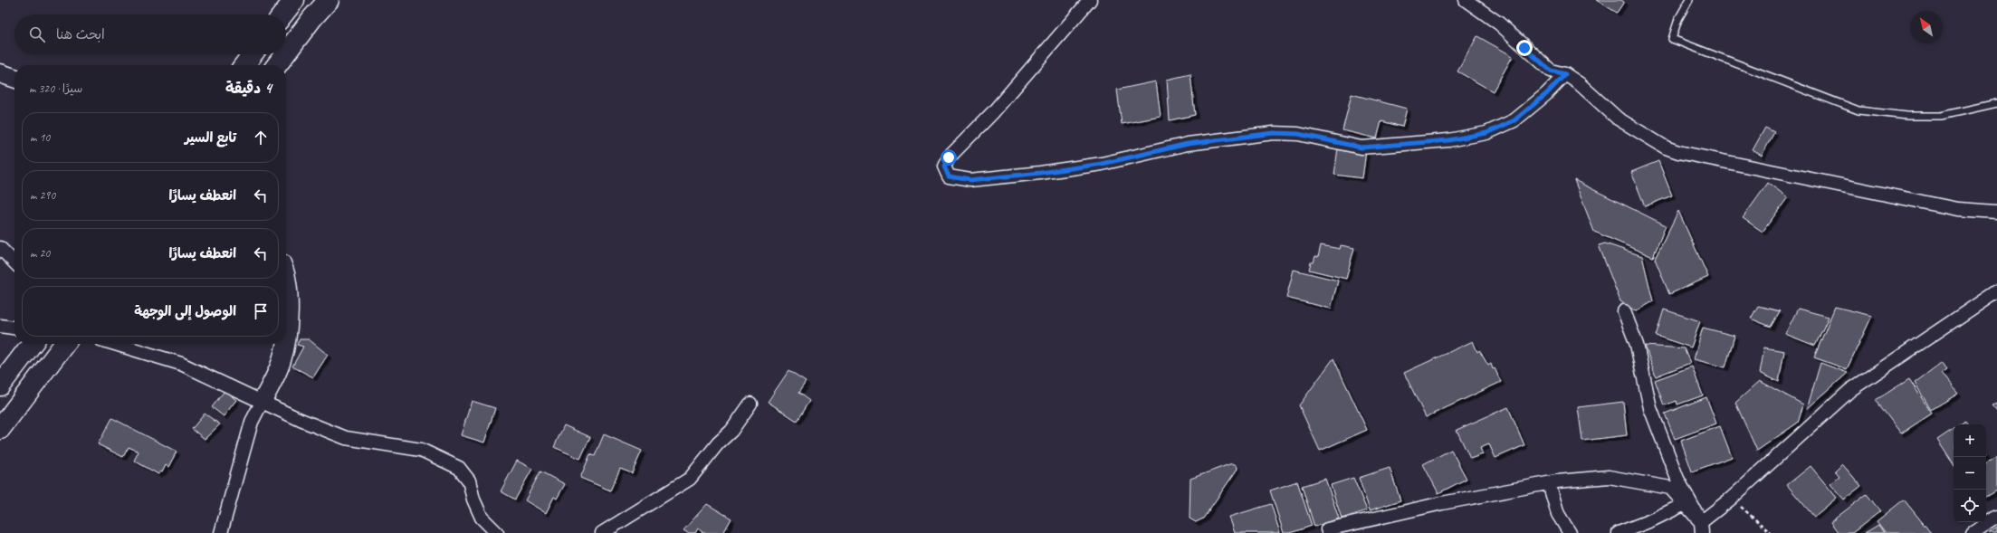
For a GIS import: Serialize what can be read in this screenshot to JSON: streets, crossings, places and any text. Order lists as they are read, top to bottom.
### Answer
{
  "north": "top left",
  "page": {
    "search": "ابحث هنا",
    "heading": ["4 دقيقة", "سيرًا · 320 m"],
    "list": [
      ["تابع السير", "10 m"],
      ["انعطف يسارًا", "290 m"],
      ["انعطف يسارًا", "20 m"],
      "الوصول إلى الوجهة"
    ],
    "map_buttons": ["+", "−"]
  }
}
